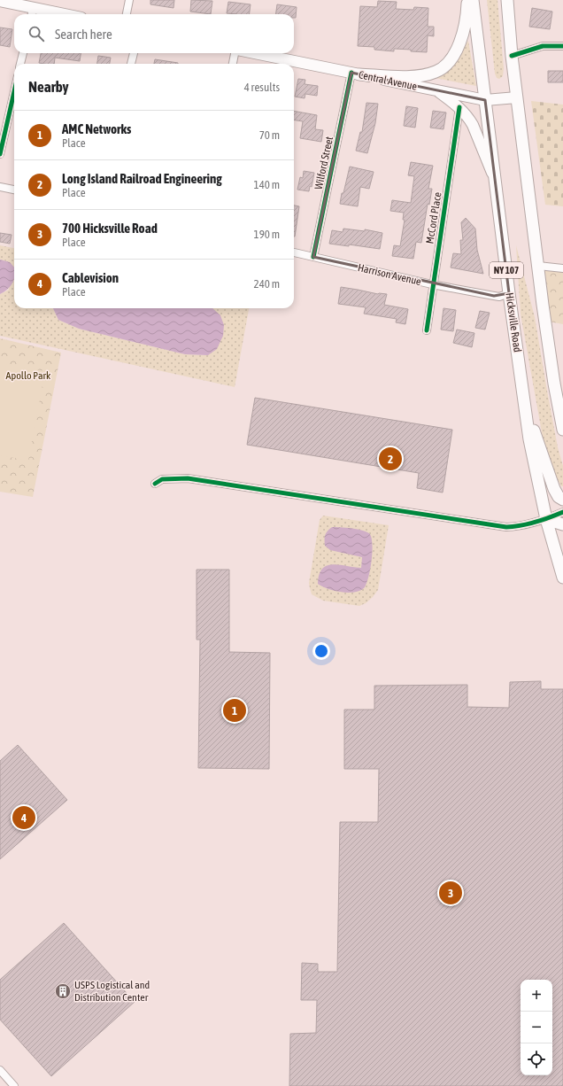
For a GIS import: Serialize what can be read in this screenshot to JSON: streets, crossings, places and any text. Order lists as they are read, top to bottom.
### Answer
{
  "streets": {
    "main road": ["Central Avenue", "NY 107", "Hicksville Road"],
    "street": ["Wilford Street", "McCord Place", "Harrison Avenue"]
  },
  "crossings": [
    ["Central Avenue", "Wilford Street"],
    ["Central Avenue", "NY 107"],
    ["Central Avenue", "Hicksville Road"],
    ["Wilford Street", "Harrison Avenue"],
    ["McCord Place", "Harrison Avenue"],
    ["Harrison Avenue", "Hicksville Road"]
  ],
  "parks": ["Apollo Park"],
  "places": {
    "building": ["USPS Logistical and Distribution Center"]
  },
  "page": {
    "search": "Search here",
    "heading": ["Nearby", "4 results"],
    "list": [
      {
        "mark": "1",
        "name": "AMC Networks",
        "note": "Place",
        "value": "70 m"
      },
      {
        "mark": "2",
        "name": "Long Island Railroad Engineering",
        "note": "Place",
        "value": "140 m"
      },
      {
        "mark": "3",
        "name": "700 Hicksville Road",
        "note": "Place",
        "value": "190 m"
      },
      {
        "mark": "4",
        "name": "Cablevision",
        "note": "Place",
        "value": "240 m"
      }
    ],
    "pins": [
      "2",
      "1",
      "4",
      "3"
    ],
    "map_buttons": ["+", "−"]
  }
}
